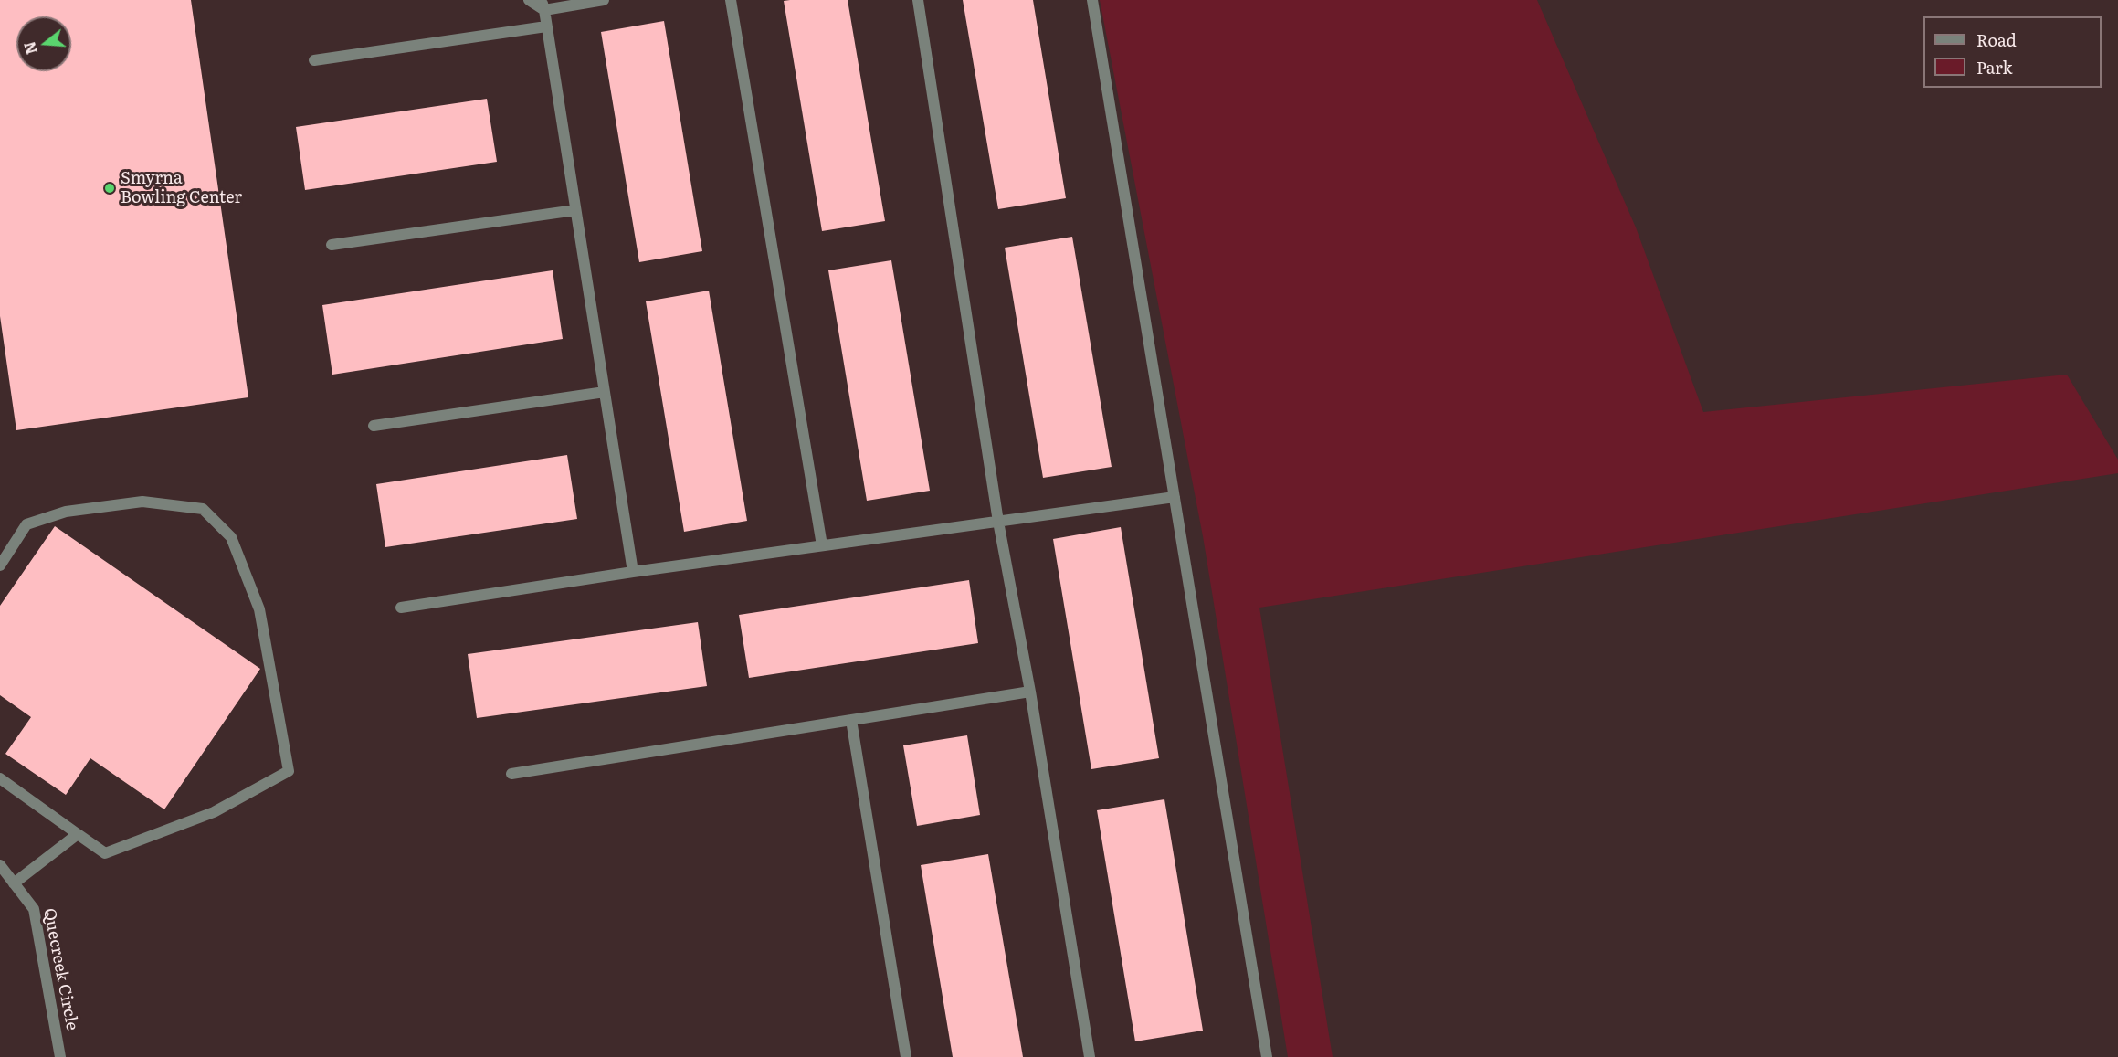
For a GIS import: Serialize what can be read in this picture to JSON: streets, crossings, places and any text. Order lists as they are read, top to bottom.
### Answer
{
  "streets": {
    "street": ["Quecreek Circle"]
  },
  "places": ["Smyrna Bowling Center"],
  "legend": ["Road", "Park"],
  "north": "left"
}
